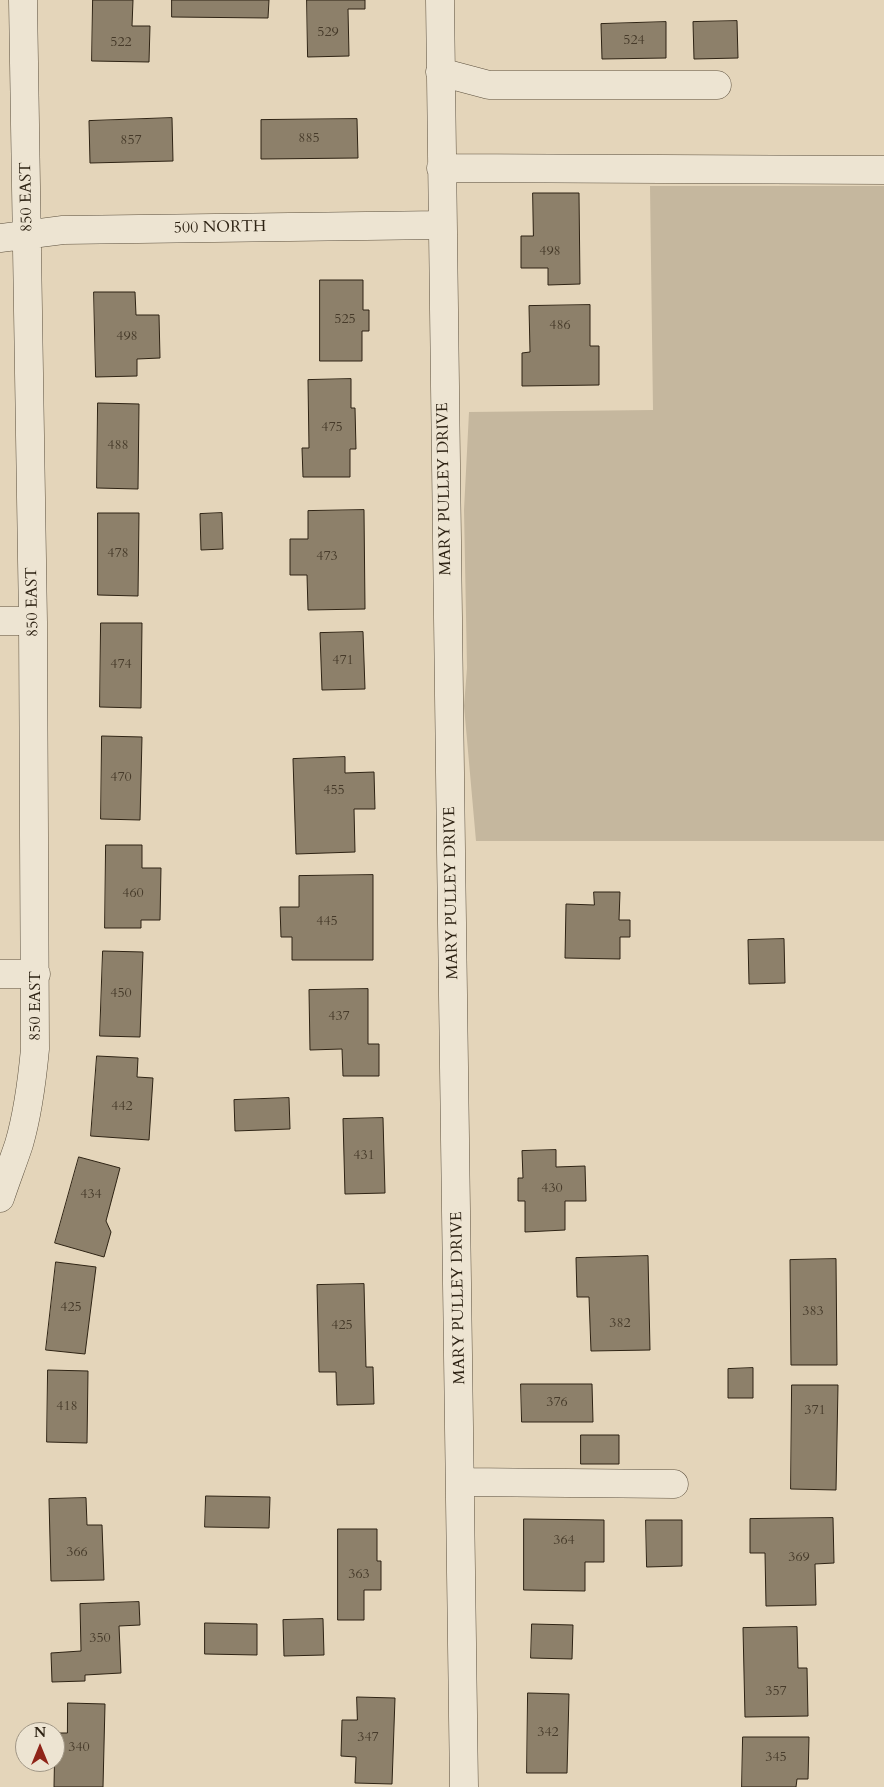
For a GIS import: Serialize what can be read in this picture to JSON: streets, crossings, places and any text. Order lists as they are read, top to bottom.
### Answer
{
  "streets": {
    "street": ["850 EAST", "500 NORTH", "MARY PULLEY DRIVE"]
  },
  "crossings": [
    ["850 EAST", "500 NORTH"],
    ["500 NORTH", "MARY PULLEY DRIVE"]
  ],
  "house_numbers": [
    "529",
    "524",
    "522",
    "885",
    "857",
    "498",
    "525",
    "486",
    "498",
    "475",
    "488",
    "478",
    "473",
    "471",
    "474",
    "470",
    "455",
    "460",
    "445",
    "450",
    "437",
    "442",
    "431",
    "430",
    "434",
    "425",
    "383",
    "382",
    "425",
    "376",
    "418",
    "371",
    "364",
    "366",
    "369",
    "363",
    "350",
    "357",
    "342",
    "347",
    "340",
    "345"
  ],
  "north": "top"
}
